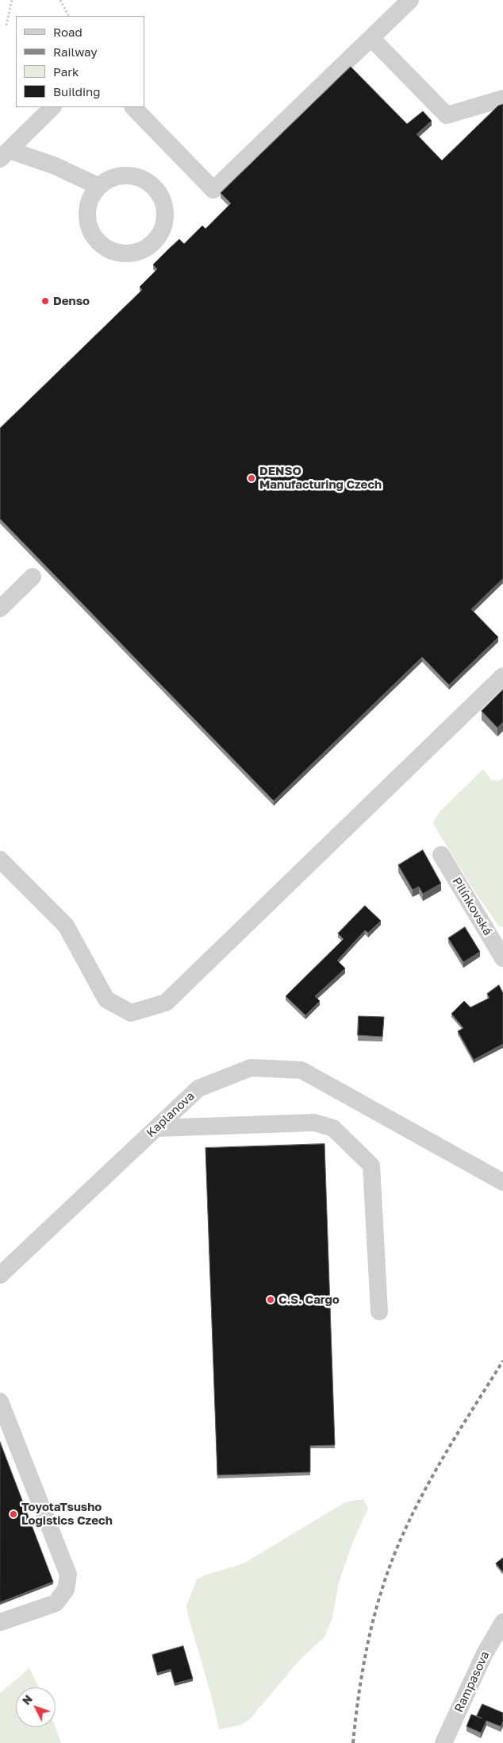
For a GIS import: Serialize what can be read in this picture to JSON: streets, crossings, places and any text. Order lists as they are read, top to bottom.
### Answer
{
  "streets": {
    "street": ["Pilínkovská", "Kaplanova", "Rampasova"]
  },
  "places": [
    "Denso",
    "DENSO Manufacturing Czech",
    "C.S. Cargo",
    "ToyotaTsusho Logistics Czech"
  ],
  "legend": [
    "Road",
    "Railway",
    "Park",
    "Building"
  ],
  "north": "top left"
}
